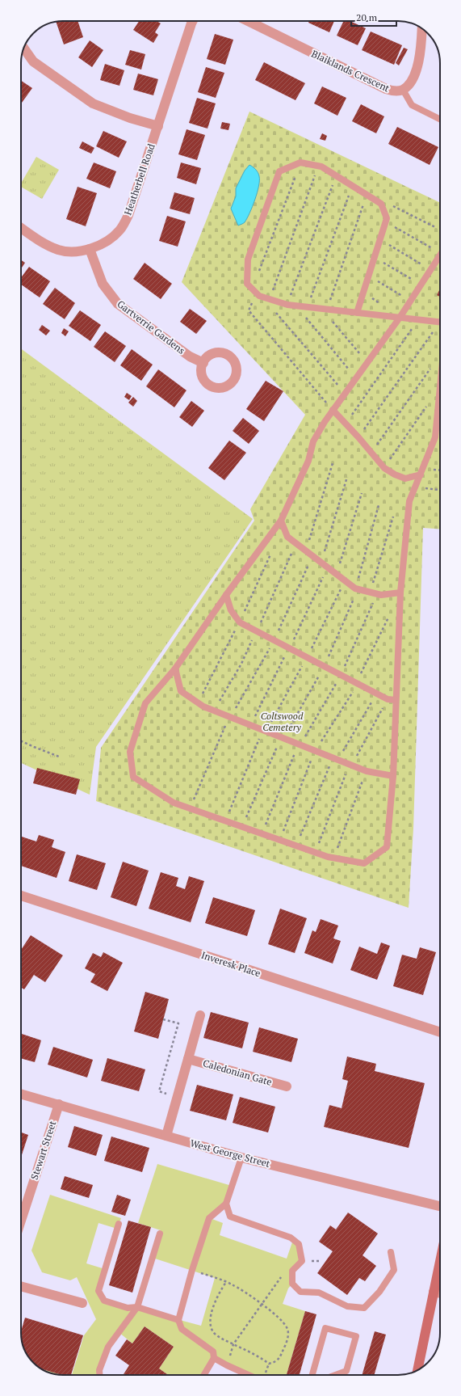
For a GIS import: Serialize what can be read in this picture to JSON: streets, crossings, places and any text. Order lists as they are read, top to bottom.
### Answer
{
  "streets": {
    "street": [
      "Blaiklands Crescent",
      "Heatherbell Road",
      "Gartverrie Gardens",
      "Inveresk Place",
      "Caledonian Gate",
      "Stewart Street",
      "West George Street"
    ]
  },
  "crossings": [
    ["Heatherbell Road", "Gartverrie Gardens"],
    ["Stewart Street", "West George Street"]
  ],
  "parks": ["Coltswood Cemetery"],
  "scale_bar": "20 m"
}
